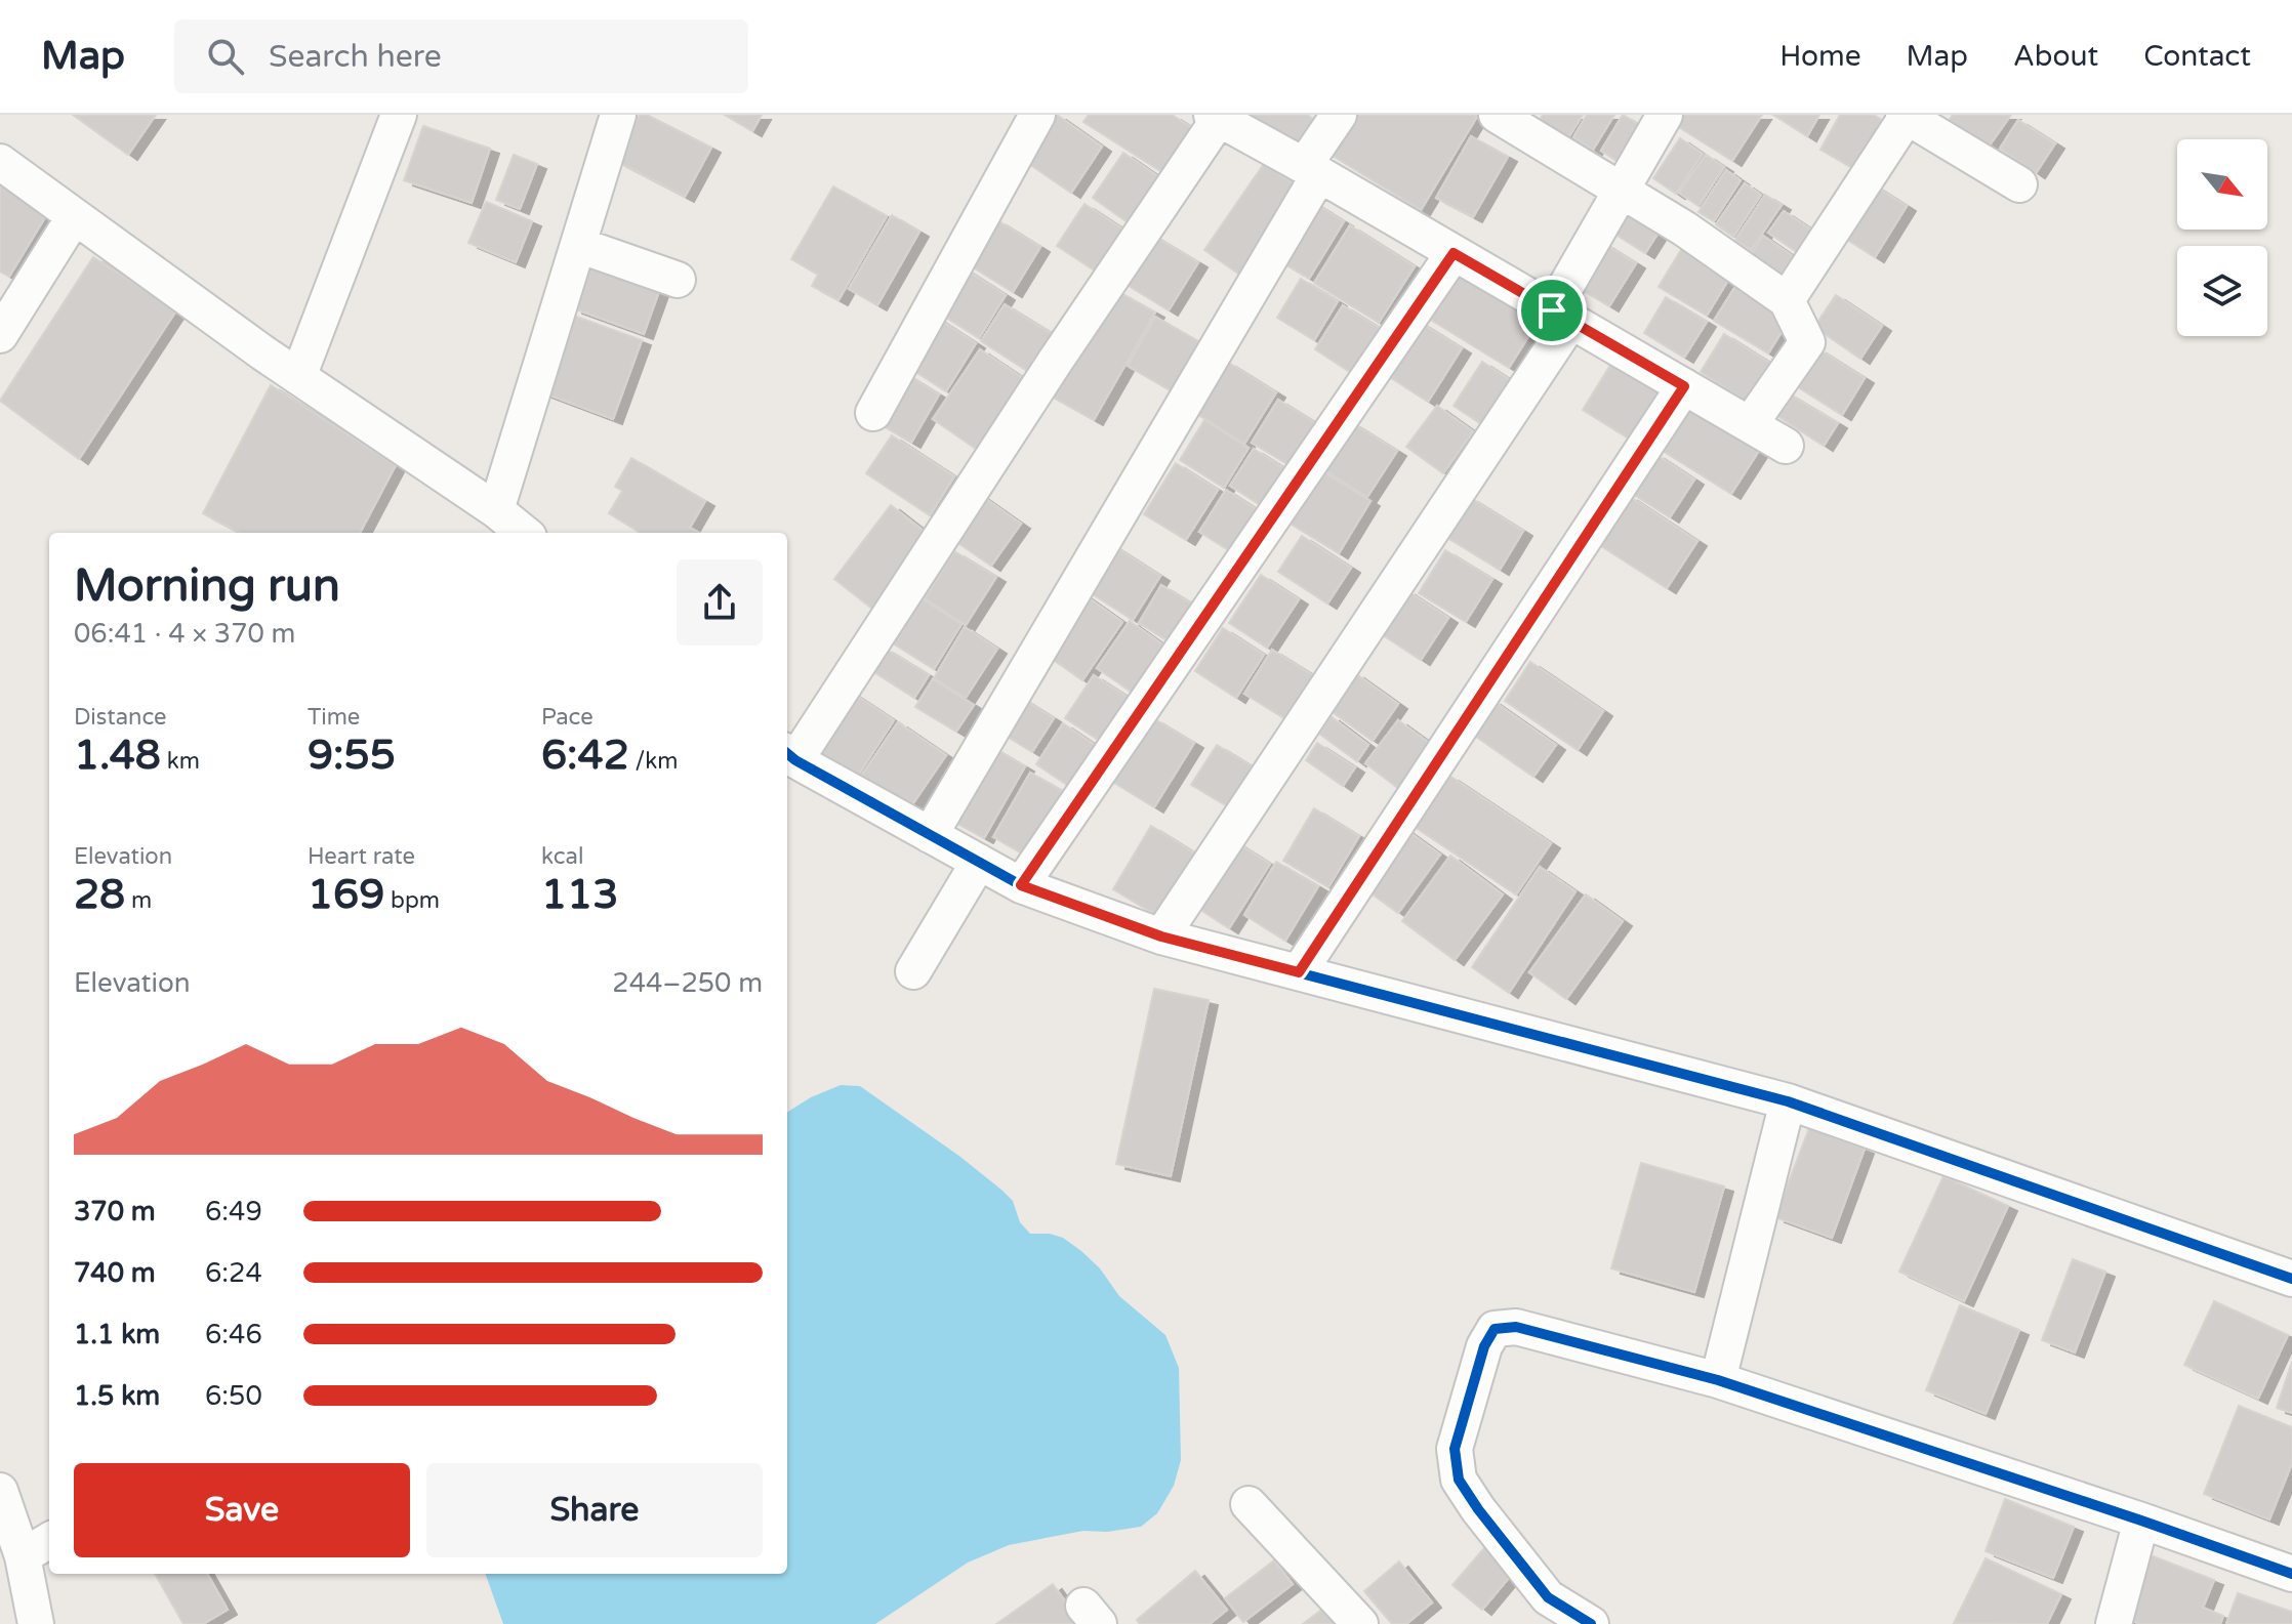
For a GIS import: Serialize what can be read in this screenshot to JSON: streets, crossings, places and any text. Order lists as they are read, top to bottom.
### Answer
{
  "north": "bottom right",
  "page": {
    "header": "Map",
    "search": "Search here",
    "nav": [
      "Home",
      "Map",
      "About",
      "Contact"
    ],
    "heading": ["Morning run", "06:41 · 4 × 370 m"],
    "stats": [
      ["Distance", "1.48 km"],
      ["Time", "9:55"],
      ["Pace", "6:42 /km"],
      ["Elevation", "28 m"],
      ["Heart rate", "169 bpm"],
      ["kcal", "113"]
    ],
    "chart": ["Elevation", "244–250 m"],
    "list": [
      {
        "name": "370 m",
        "note": "6:49"
      },
      {
        "name": "740 m",
        "note": "6:24"
      },
      {
        "name": "1.1 km",
        "note": "6:46"
      },
      {
        "name": "1.5 km",
        "note": "6:50"
      }
    ],
    "buttons": ["Save", "Share"]
  }
}
